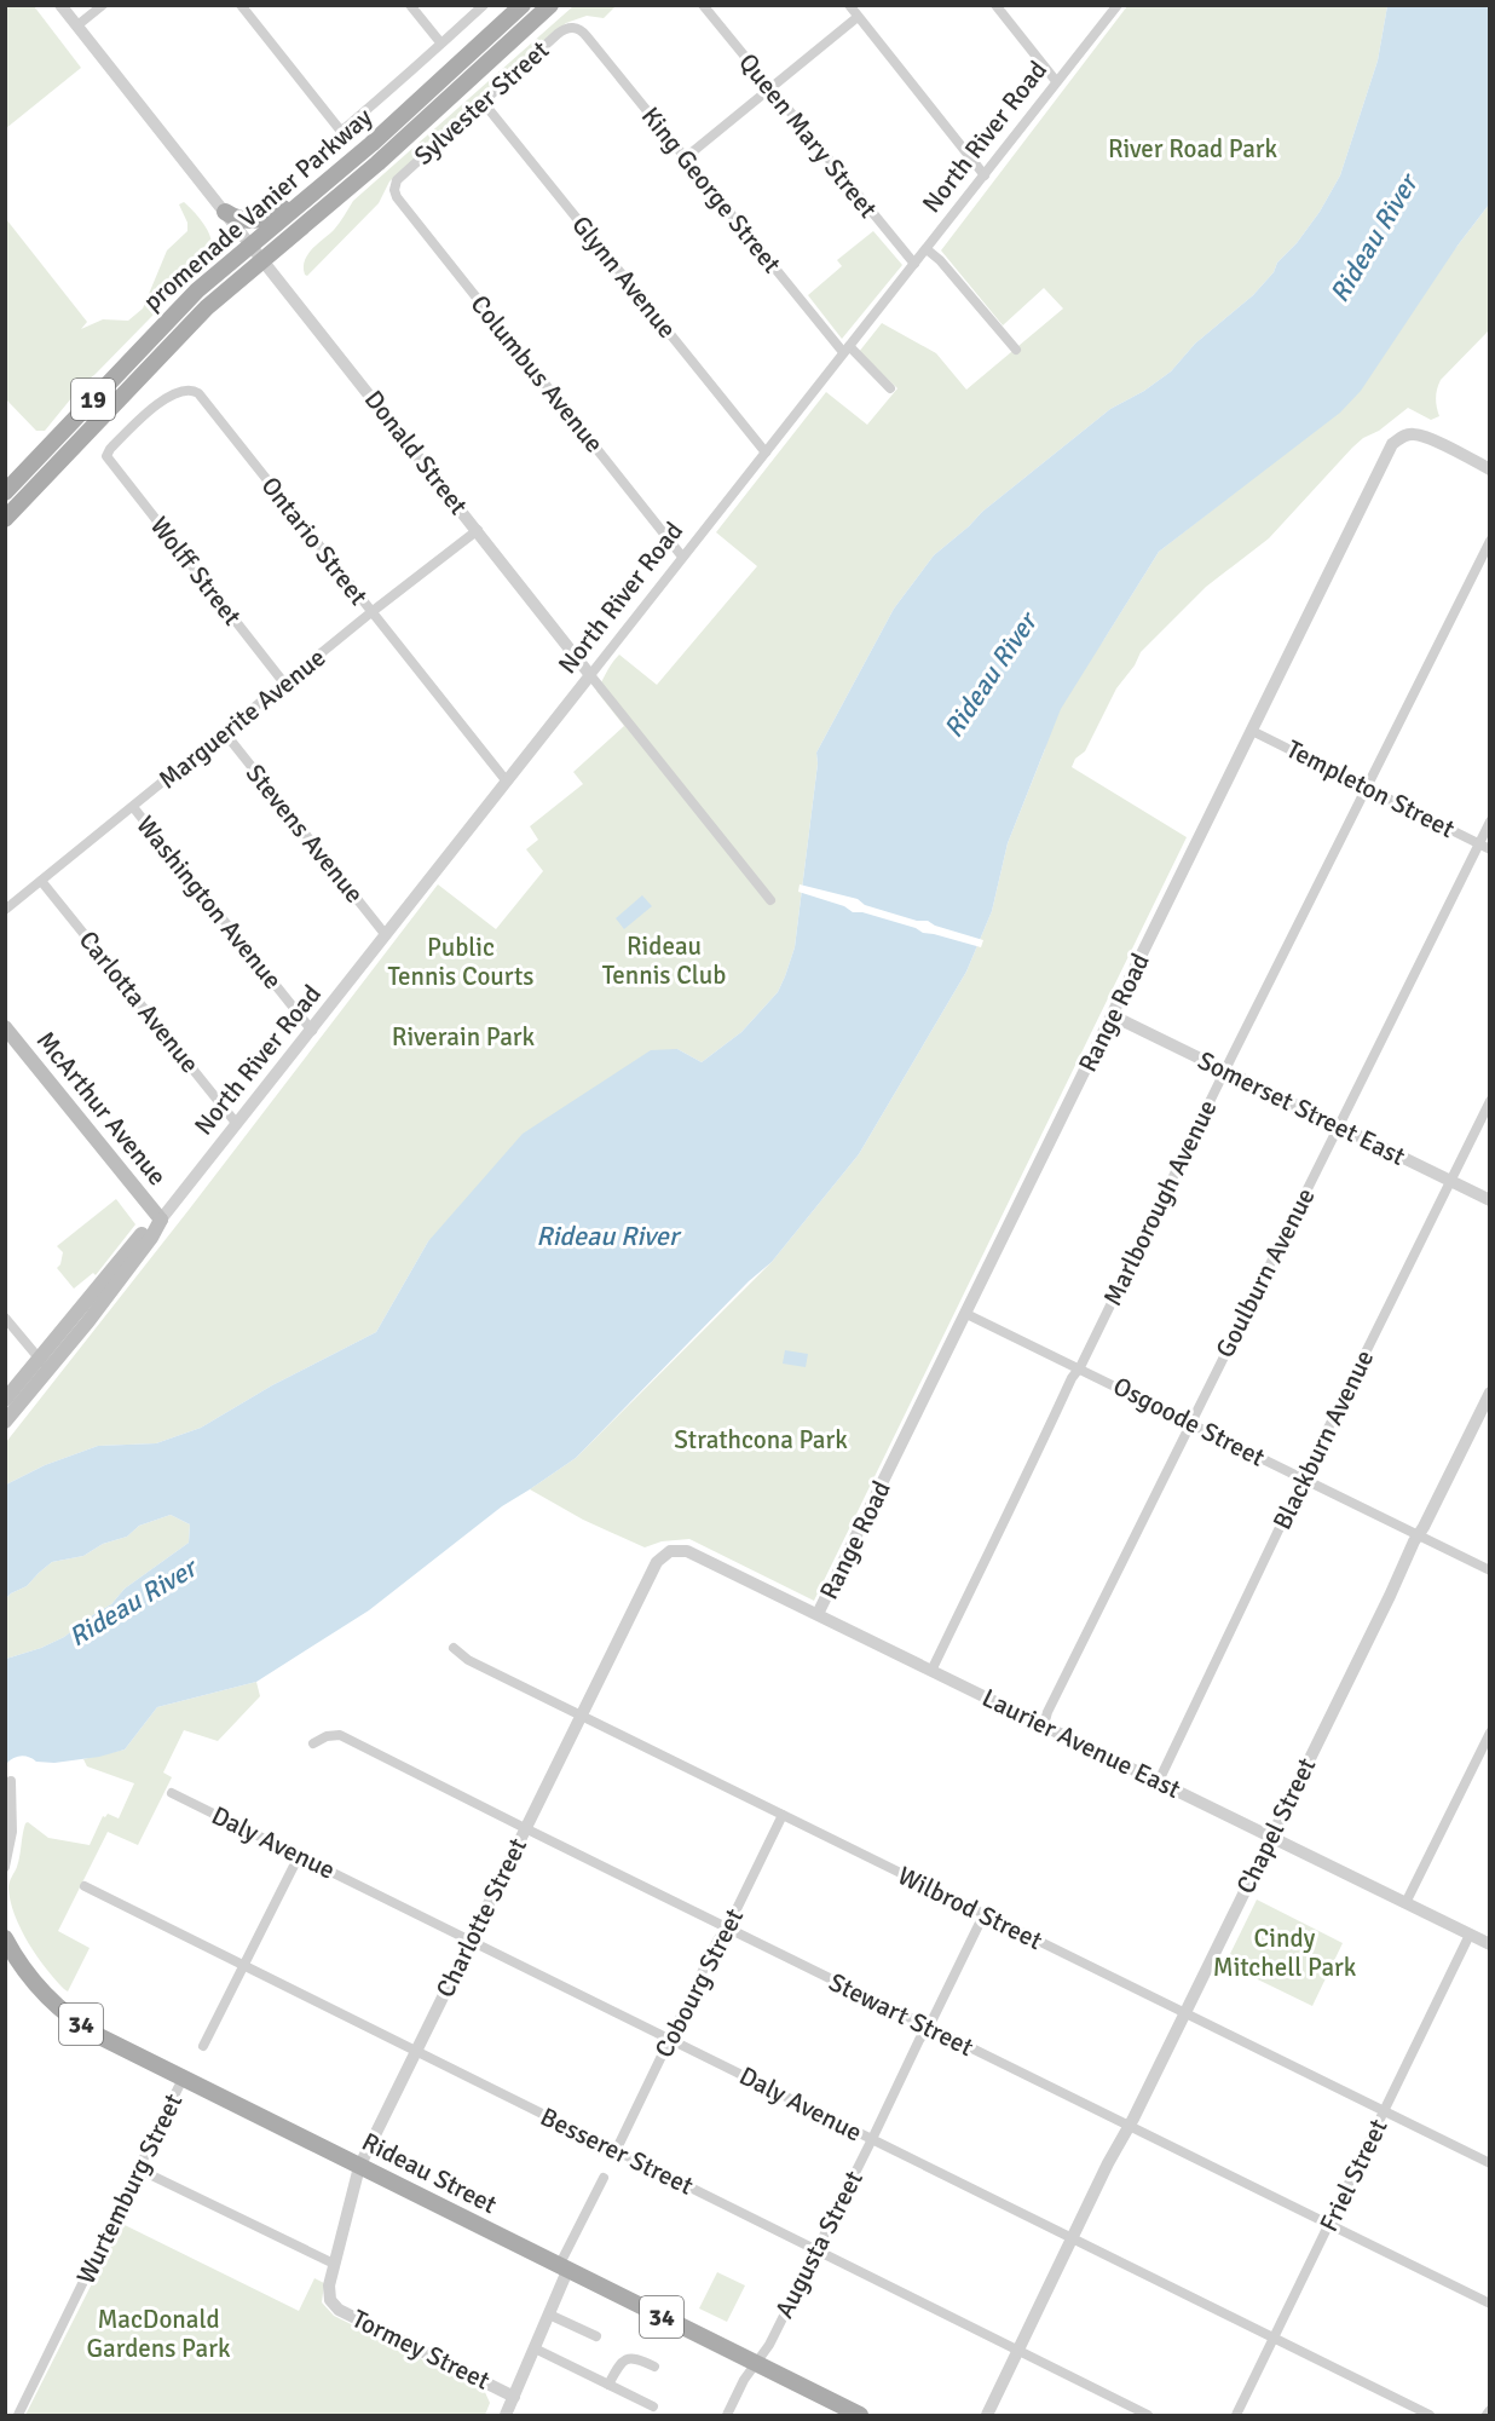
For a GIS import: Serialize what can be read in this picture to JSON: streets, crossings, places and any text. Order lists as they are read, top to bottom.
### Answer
{
  "streets": {
    "main road": [
      "North River Road",
      "promenade Vanier Parkway",
      "19",
      "McArthur Avenue",
      "34",
      "Rideau Street"
    ],
    "street": [
      "Sylvester Street",
      "Queen Mary Street",
      "King George Street",
      "Glynn Avenue",
      "Columbus Avenue",
      "Donald Street",
      "Ontario Street",
      "Wolff Street",
      "Marguerite Avenue",
      "Templeton Street",
      "Stevens Avenue",
      "Washington Avenue",
      "Carlotta Avenue",
      "Range Road",
      "Somerset Street East",
      "Marlborough Avenue",
      "Goulburn Avenue",
      "Osgoode Street",
      "Blackburn Avenue",
      "Laurier Avenue East",
      "Chapel Street",
      "Daly Avenue",
      "Wilbrod Street",
      "Charlotte Street",
      "Cobourg Street",
      "Stewart Street",
      "Besserer Street",
      "Friel Street",
      "Wurtemburg Street",
      "Augusta Street",
      "Tormey Street"
    ]
  },
  "crossings": [
    ["Sylvester Street", "King George Street"],
    ["Sylvester Street", "Glynn Avenue"],
    ["Sylvester Street", "Columbus Avenue"],
    ["Queen Mary Street", "North River Road"],
    ["North River Road", "King George Street"],
    ["North River Road", "Glynn Avenue"],
    ["North River Road", "Columbus Avenue"],
    ["North River Road", "Donald Street"],
    ["North River Road", "Ontario Street"],
    ["North River Road", "Stevens Avenue"],
    ["North River Road", "Washington Avenue"],
    ["North River Road", "Carlotta Avenue"],
    ["North River Road", "McArthur Avenue"],
    ["promenade Vanier Parkway", "Donald Street"],
    ["19", "Donald Street"],
    ["Donald Street", "Marguerite Avenue"],
    ["Ontario Street", "Wolff Street"],
    ["Ontario Street", "Marguerite Avenue"],
    ["Wolff Street", "Marguerite Avenue"],
    ["Marguerite Avenue", "Stevens Avenue"],
    ["Marguerite Avenue", "Washington Avenue"],
    ["Marguerite Avenue", "Carlotta Avenue"],
    ["Templeton Street", "Range Road"],
    ["Templeton Street", "Marlborough Avenue"],
    ["Templeton Street", "Goulburn Avenue"],
    ["Range Road", "Somerset Street East"],
    ["Range Road", "Osgoode Street"],
    ["Range Road", "Laurier Avenue East"],
    ["Somerset Street East", "Marlborough Avenue"],
    ["Somerset Street East", "Goulburn Avenue"],
    ["Somerset Street East", "Blackburn Avenue"],
    ["Marlborough Avenue", "Osgoode Street"],
    ["Marlborough Avenue", "Laurier Avenue East"],
    ["Goulburn Avenue", "Osgoode Street"],
    ["Goulburn Avenue", "Laurier Avenue East"],
    ["Osgoode Street", "Blackburn Avenue"],
    ["Osgoode Street", "Chapel Street"],
    ["Blackburn Avenue", "Laurier Avenue East"],
    ["Laurier Avenue East", "Chapel Street"],
    ["Laurier Avenue East", "Charlotte Street"],
    ["Laurier Avenue East", "Friel Street"],
    ["Chapel Street", "Daly Avenue"],
    ["Chapel Street", "Wilbrod Street"],
    ["Chapel Street", "Stewart Street"],
    ["Chapel Street", "Besserer Street"],
    ["Daly Avenue", "Charlotte Street"],
    ["Daly Avenue", "Cobourg Street"],
    ["Daly Avenue", "Friel Street"],
    ["Daly Avenue", "Augusta Street"],
    ["Wilbrod Street", "Charlotte Street"],
    ["Wilbrod Street", "Cobourg Street"],
    ["Wilbrod Street", "Friel Street"],
    ["Wilbrod Street", "Augusta Street"],
    ["Charlotte Street", "Stewart Street"],
    ["Charlotte Street", "Besserer Street"],
    ["Charlotte Street", "Rideau Street"],
    ["Charlotte Street", "Tormey Street"],
    ["Cobourg Street", "Stewart Street"],
    ["Cobourg Street", "Besserer Street"],
    ["Stewart Street", "Friel Street"],
    ["Stewart Street", "Augusta Street"],
    ["Besserer Street", "Augusta Street"],
    ["Rideau Street", "Wurtemburg Street"],
    ["Rideau Street", "Augusta Street"]
  ],
  "water": ["Rideau River"],
  "parks": [
    "River Road Park",
    "Rideau Tennis Club",
    "Public Tennis Courts",
    "Riverain Park",
    "Strathcona Park",
    "Cindy Mitchell Park",
    "MacDonald Gardens Park"
  ]
}
